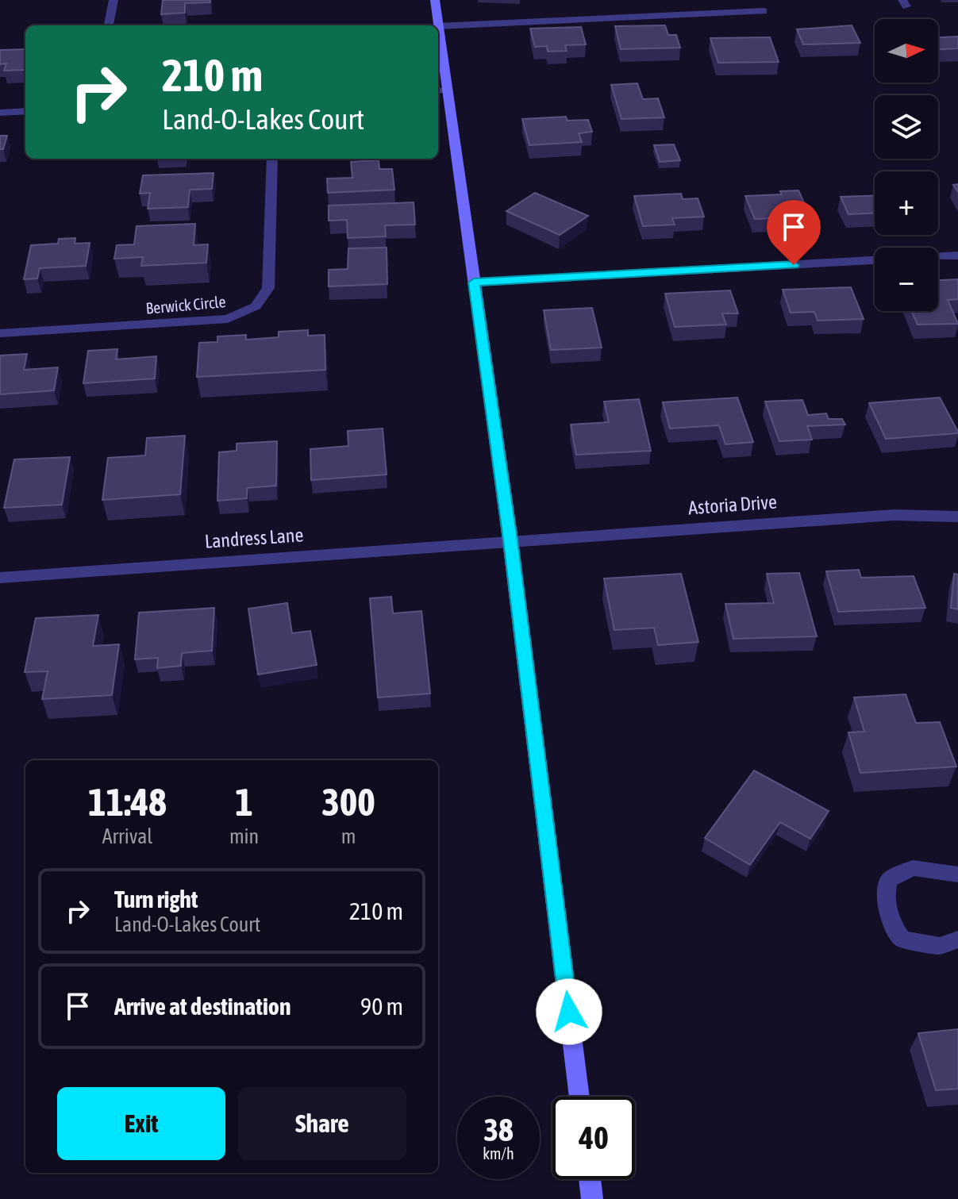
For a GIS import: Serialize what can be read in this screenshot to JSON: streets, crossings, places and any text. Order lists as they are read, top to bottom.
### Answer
{
  "streets": {
    "street": ["Berwick Circle", "Astoria Drive", "Landress Lane"]
  },
  "crossings": [
    ["Astoria Drive", "Landress Lane"]
  ],
  "north": "right",
  "page": {
    "map_buttons": ["+", "−"],
    "turn": ["210 m", "Land-O-Lakes Court"],
    "eta": [
      "11:48",
      "Arrival",
      "1",
      "min",
      "300",
      "m"
    ],
    "list": [
      {
        "name": "Turn right",
        "note": "Land-O-Lakes Court",
        "value": "210 m"
      },
      {
        "name": "Arrive at destination",
        "value": "90 m"
      }
    ],
    "buttons": ["Exit", "Share"],
    "speed": "38 km/h",
    "limit": "40"
  }
}
